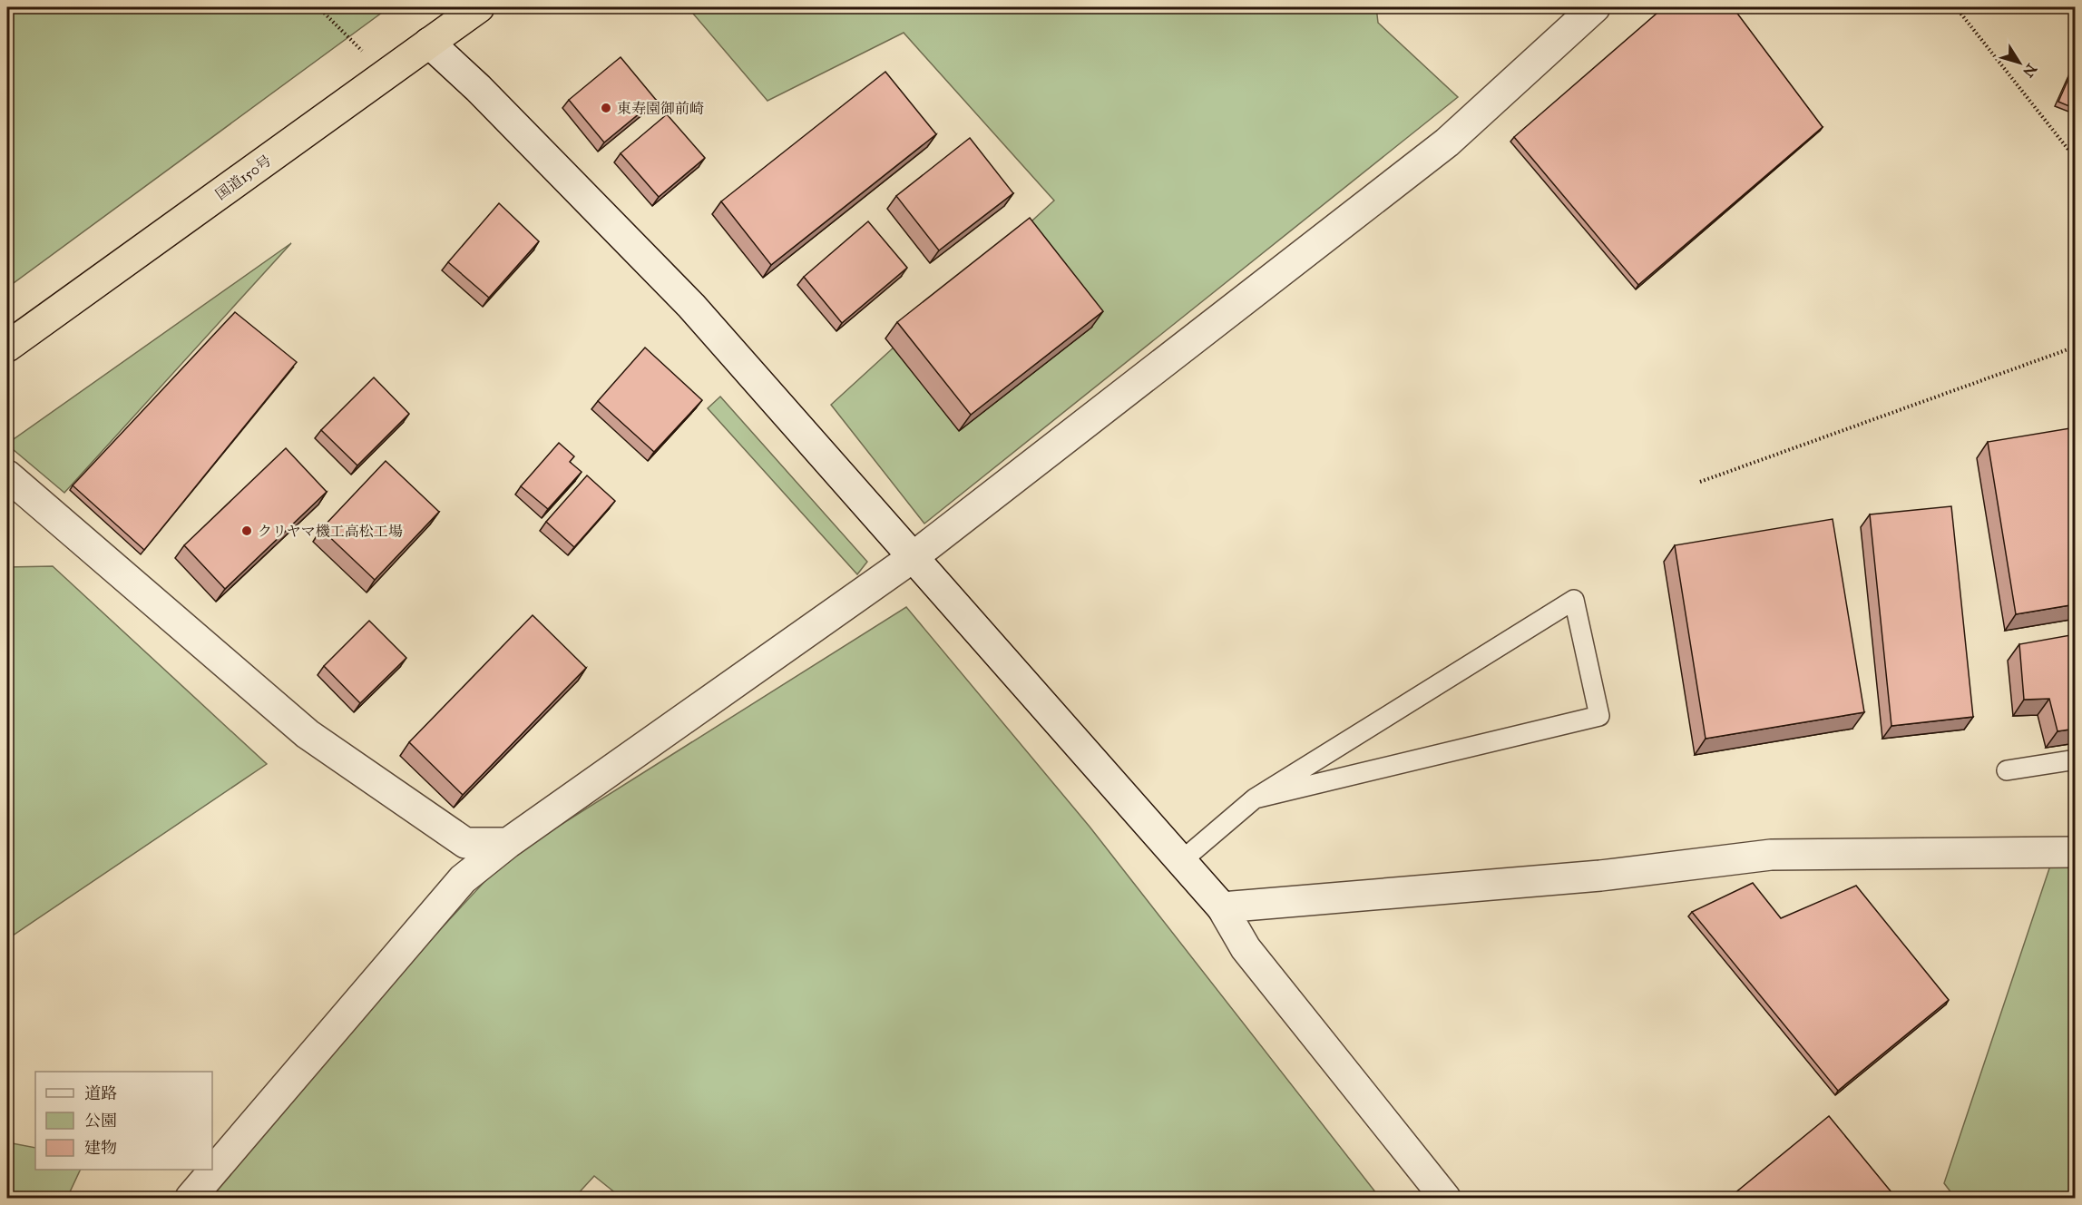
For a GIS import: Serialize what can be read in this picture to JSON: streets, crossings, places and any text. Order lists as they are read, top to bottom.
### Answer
{
  "streets": {
    "highway": ["国道150号"]
  },
  "places": ["東寿園御前崎", "クリヤマ機工高松工場"],
  "legend": ["道路", "公園", "建物"],
  "north": "bottom right"
}
